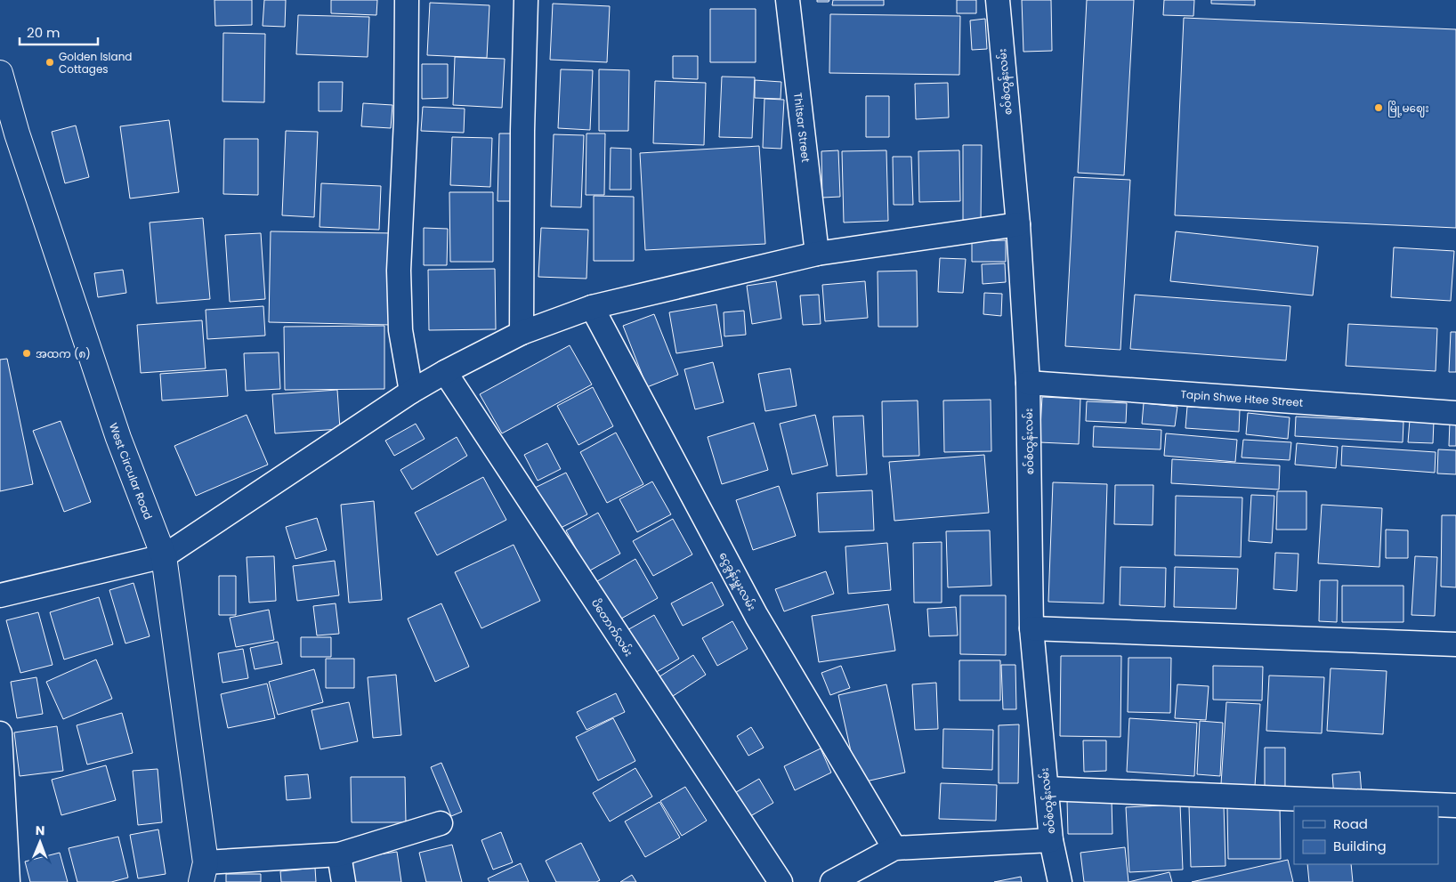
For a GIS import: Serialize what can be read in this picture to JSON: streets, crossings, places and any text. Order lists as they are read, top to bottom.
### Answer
{
  "streets": {
    "street": [
      "စဝ်စံထွန်းလမ်း",
      "Thitsar Street",
      "Tapin Shwe Htee Street",
      "West Circular Road",
      "ငွေခွန်းမှူးလမ်း",
      "ပိတောက်လမ်း"
    ]
  },
  "crossings": [
    ["စဝ်စံထွန်းလမ်း", "Tapin Shwe Htee Street"]
  ],
  "places": ["Golden Island Cottages", "မြို့မဈေး", "အထက (၈)"],
  "legend": ["Road", "Building"],
  "scale_bar": "20 m",
  "north": "top"
}
